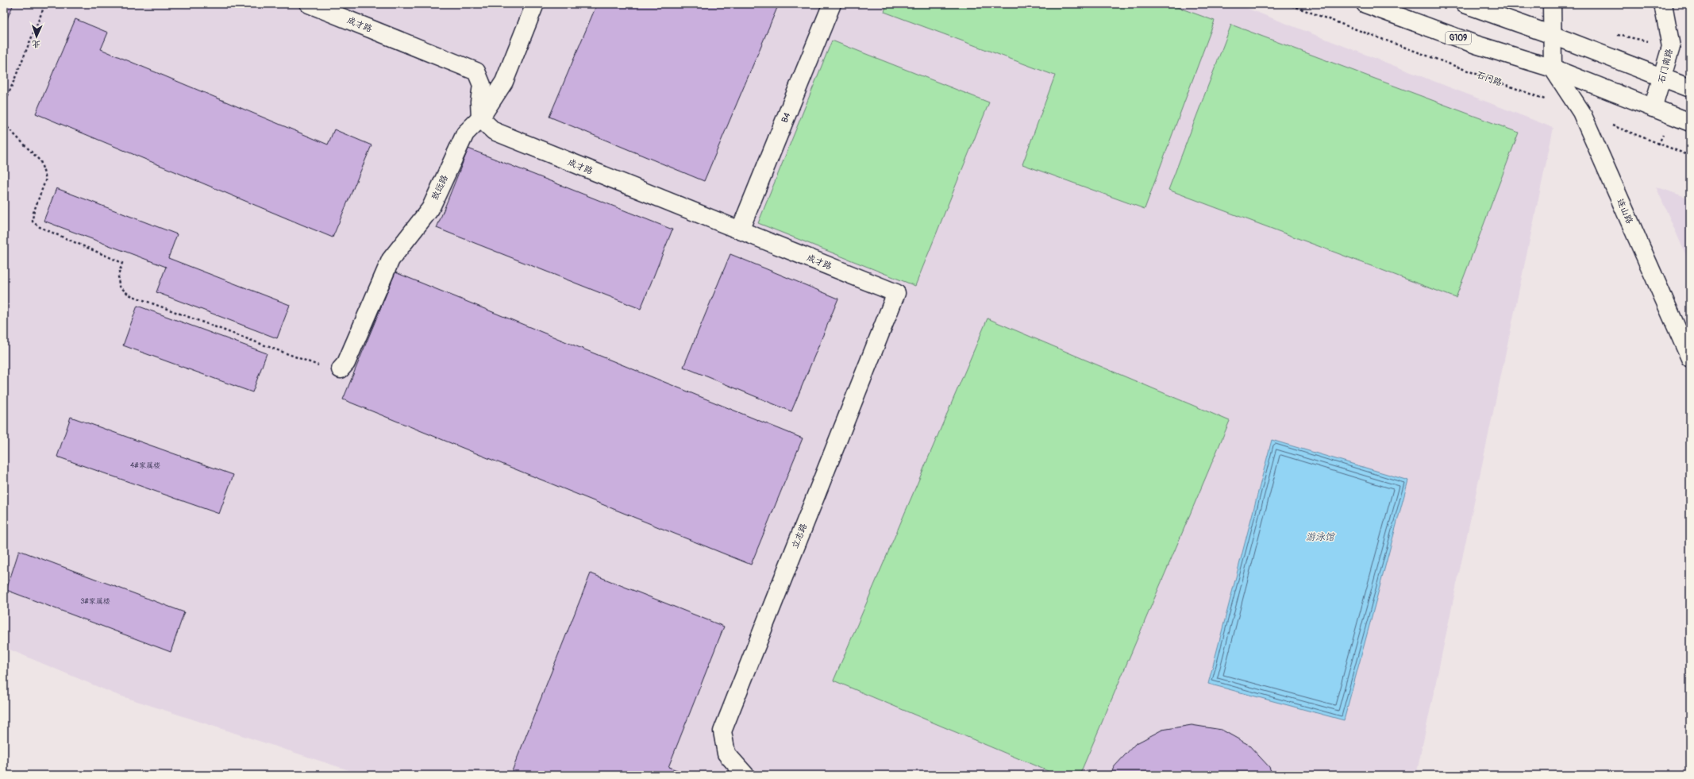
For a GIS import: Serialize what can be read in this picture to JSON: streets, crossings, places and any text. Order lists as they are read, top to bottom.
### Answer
{
  "streets": {
    "main road": [
      "成才路",
      "G109",
      "石门南路",
      "B4",
      "致远路",
      "连山路",
      "立志路"
    ],
    "path": ["石门路"]
  },
  "crossings": [
    ["成才路", "B4"],
    ["成才路", "致远路"],
    ["成才路", "立志路"],
    ["G109", "石门南路"],
    ["G109", "连山路"]
  ],
  "water": ["游泳馆"],
  "house_numbers": ["4#家属楼", "3#家属楼"],
  "north": "bottom"
}
